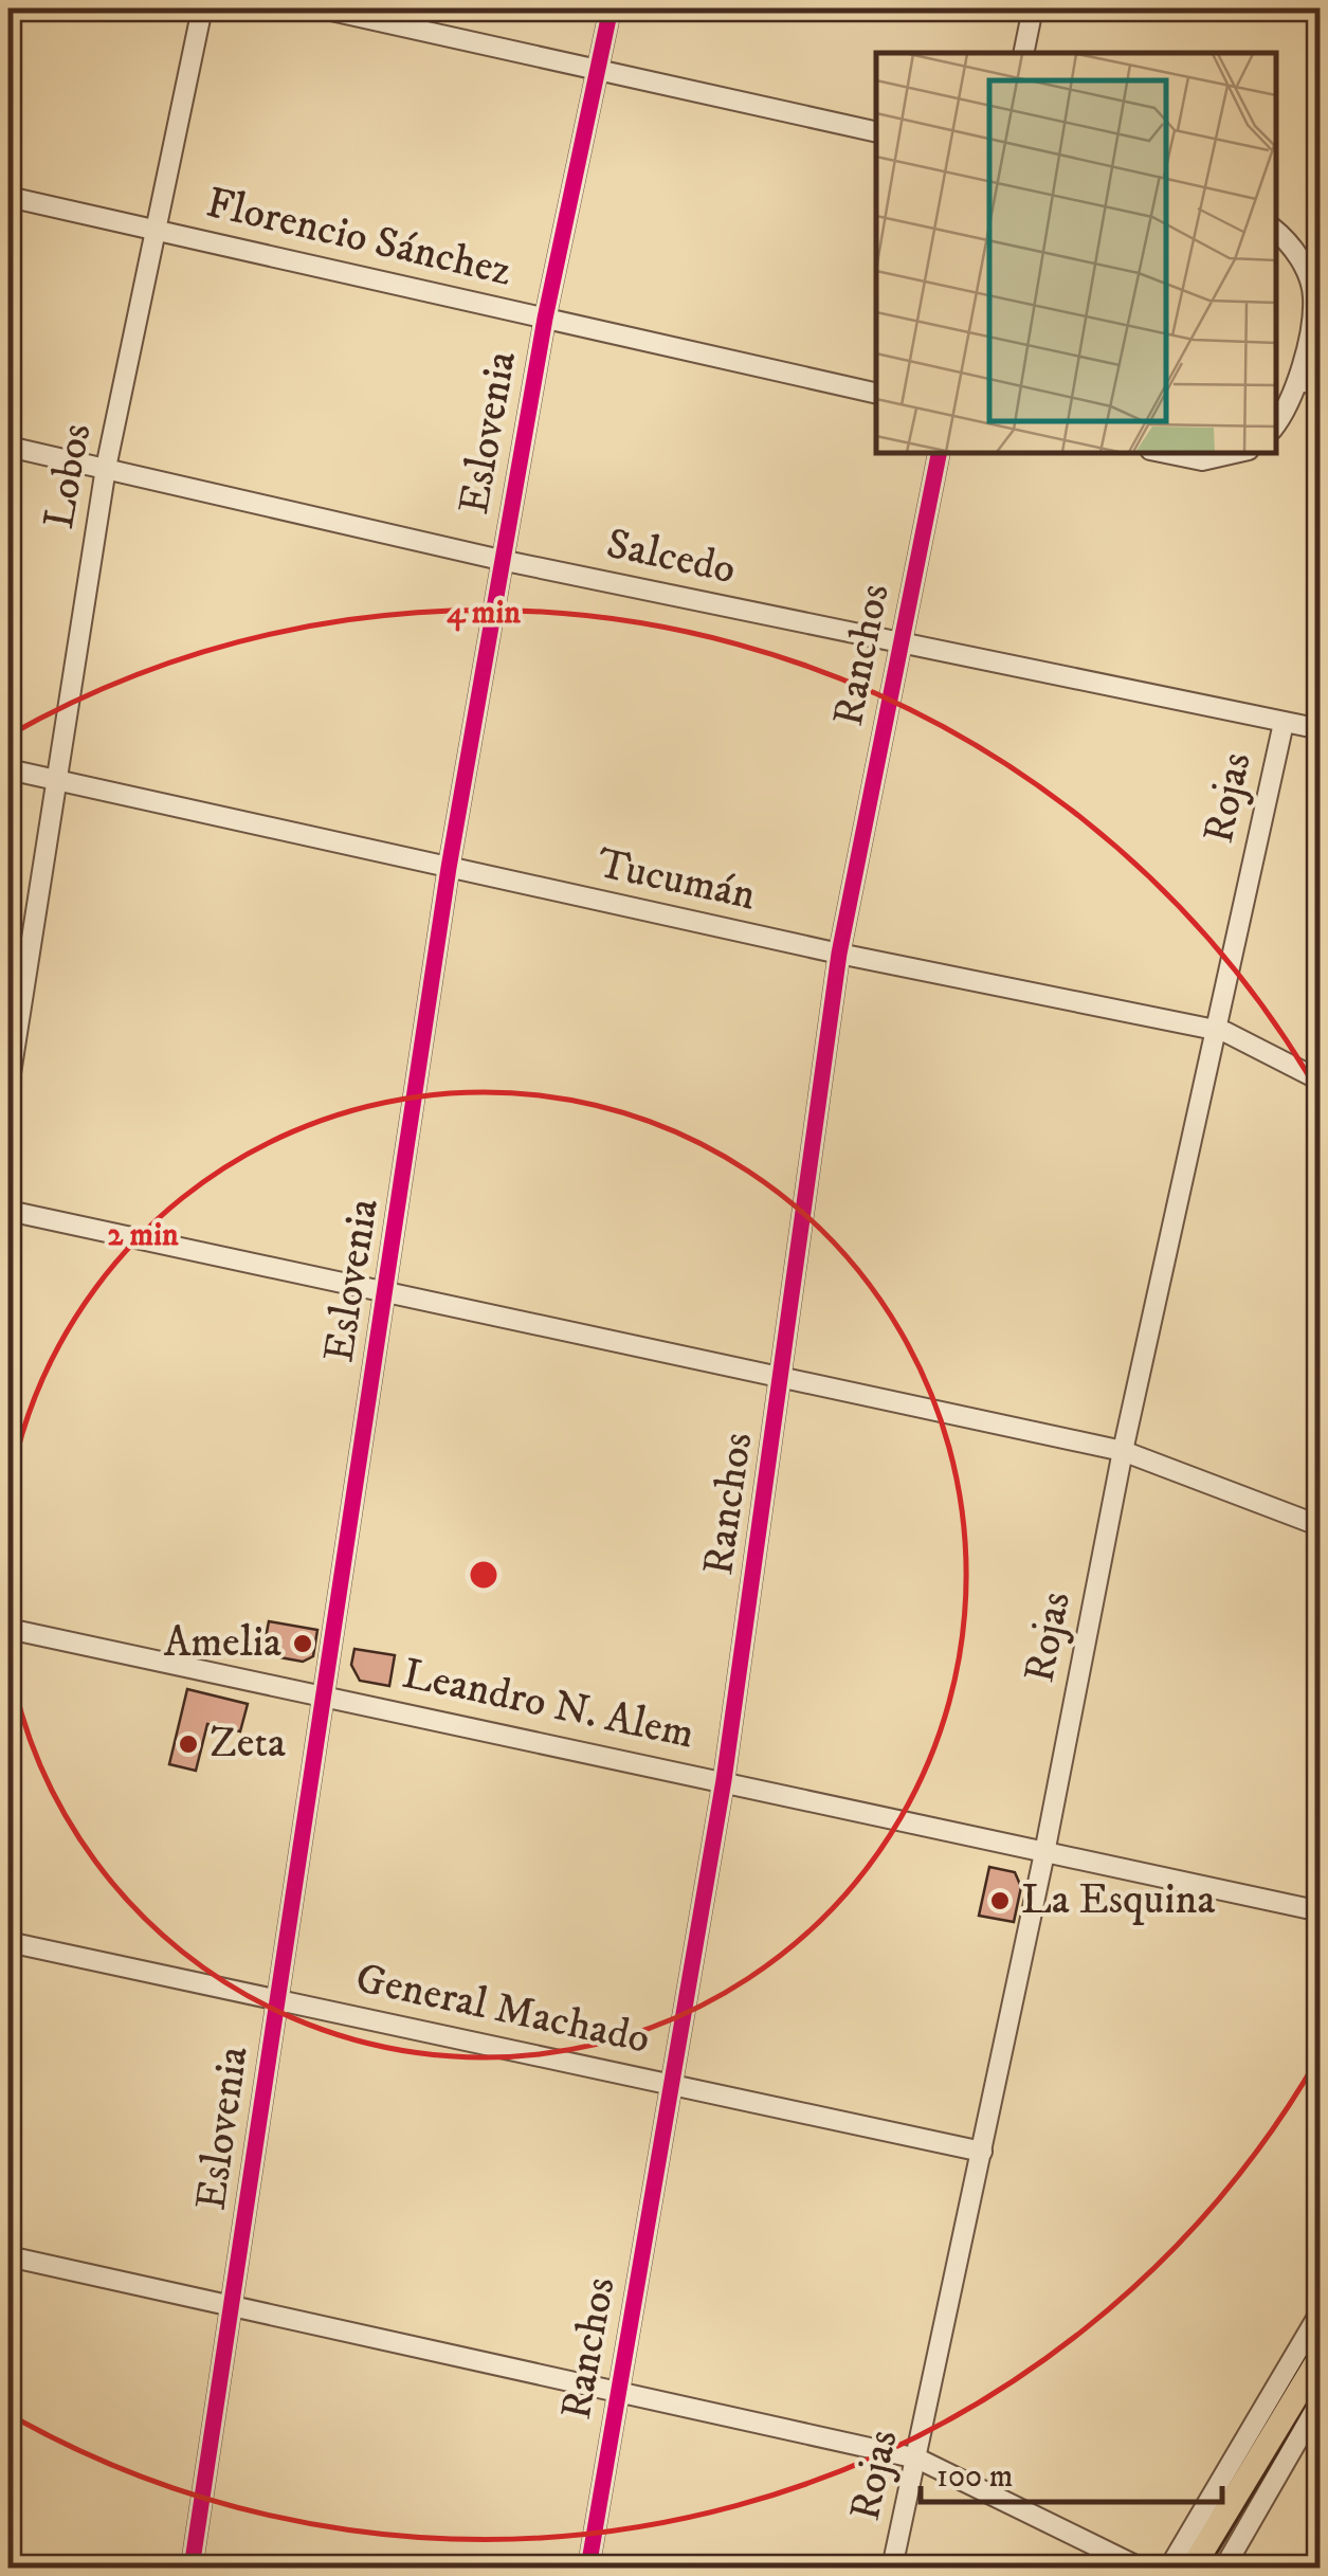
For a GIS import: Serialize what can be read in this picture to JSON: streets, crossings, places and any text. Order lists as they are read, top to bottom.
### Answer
{
  "streets": {
    "street": [
      "Florencio Sánchez",
      "Eslovenia",
      "Lobos",
      "Salcedo",
      "Ranchos",
      "Rojas",
      "Tucumán",
      "Leandro N. Alem",
      "General Machado"
    ]
  },
  "crossings": [
    ["Florencio Sánchez", "Eslovenia"],
    ["Florencio Sánchez", "Lobos"],
    ["Eslovenia", "Salcedo"],
    ["Eslovenia", "Tucumán"],
    ["Eslovenia", "Leandro N. Alem"],
    ["Eslovenia", "General Machado"],
    ["Lobos", "Salcedo"],
    ["Lobos", "Tucumán"],
    ["Salcedo", "Ranchos"],
    ["Salcedo", "Rojas"],
    ["Ranchos", "Tucumán"],
    ["Ranchos", "Leandro N. Alem"],
    ["Ranchos", "General Machado"],
    ["Rojas", "Tucumán"],
    ["Rojas", "Leandro N. Alem"],
    ["Rojas", "General Machado"]
  ],
  "places": ["Amelia", "Zeta", "La Esquina"],
  "scale_bar": "100 m",
  "rings": ["4 min", "2 min"]
}
